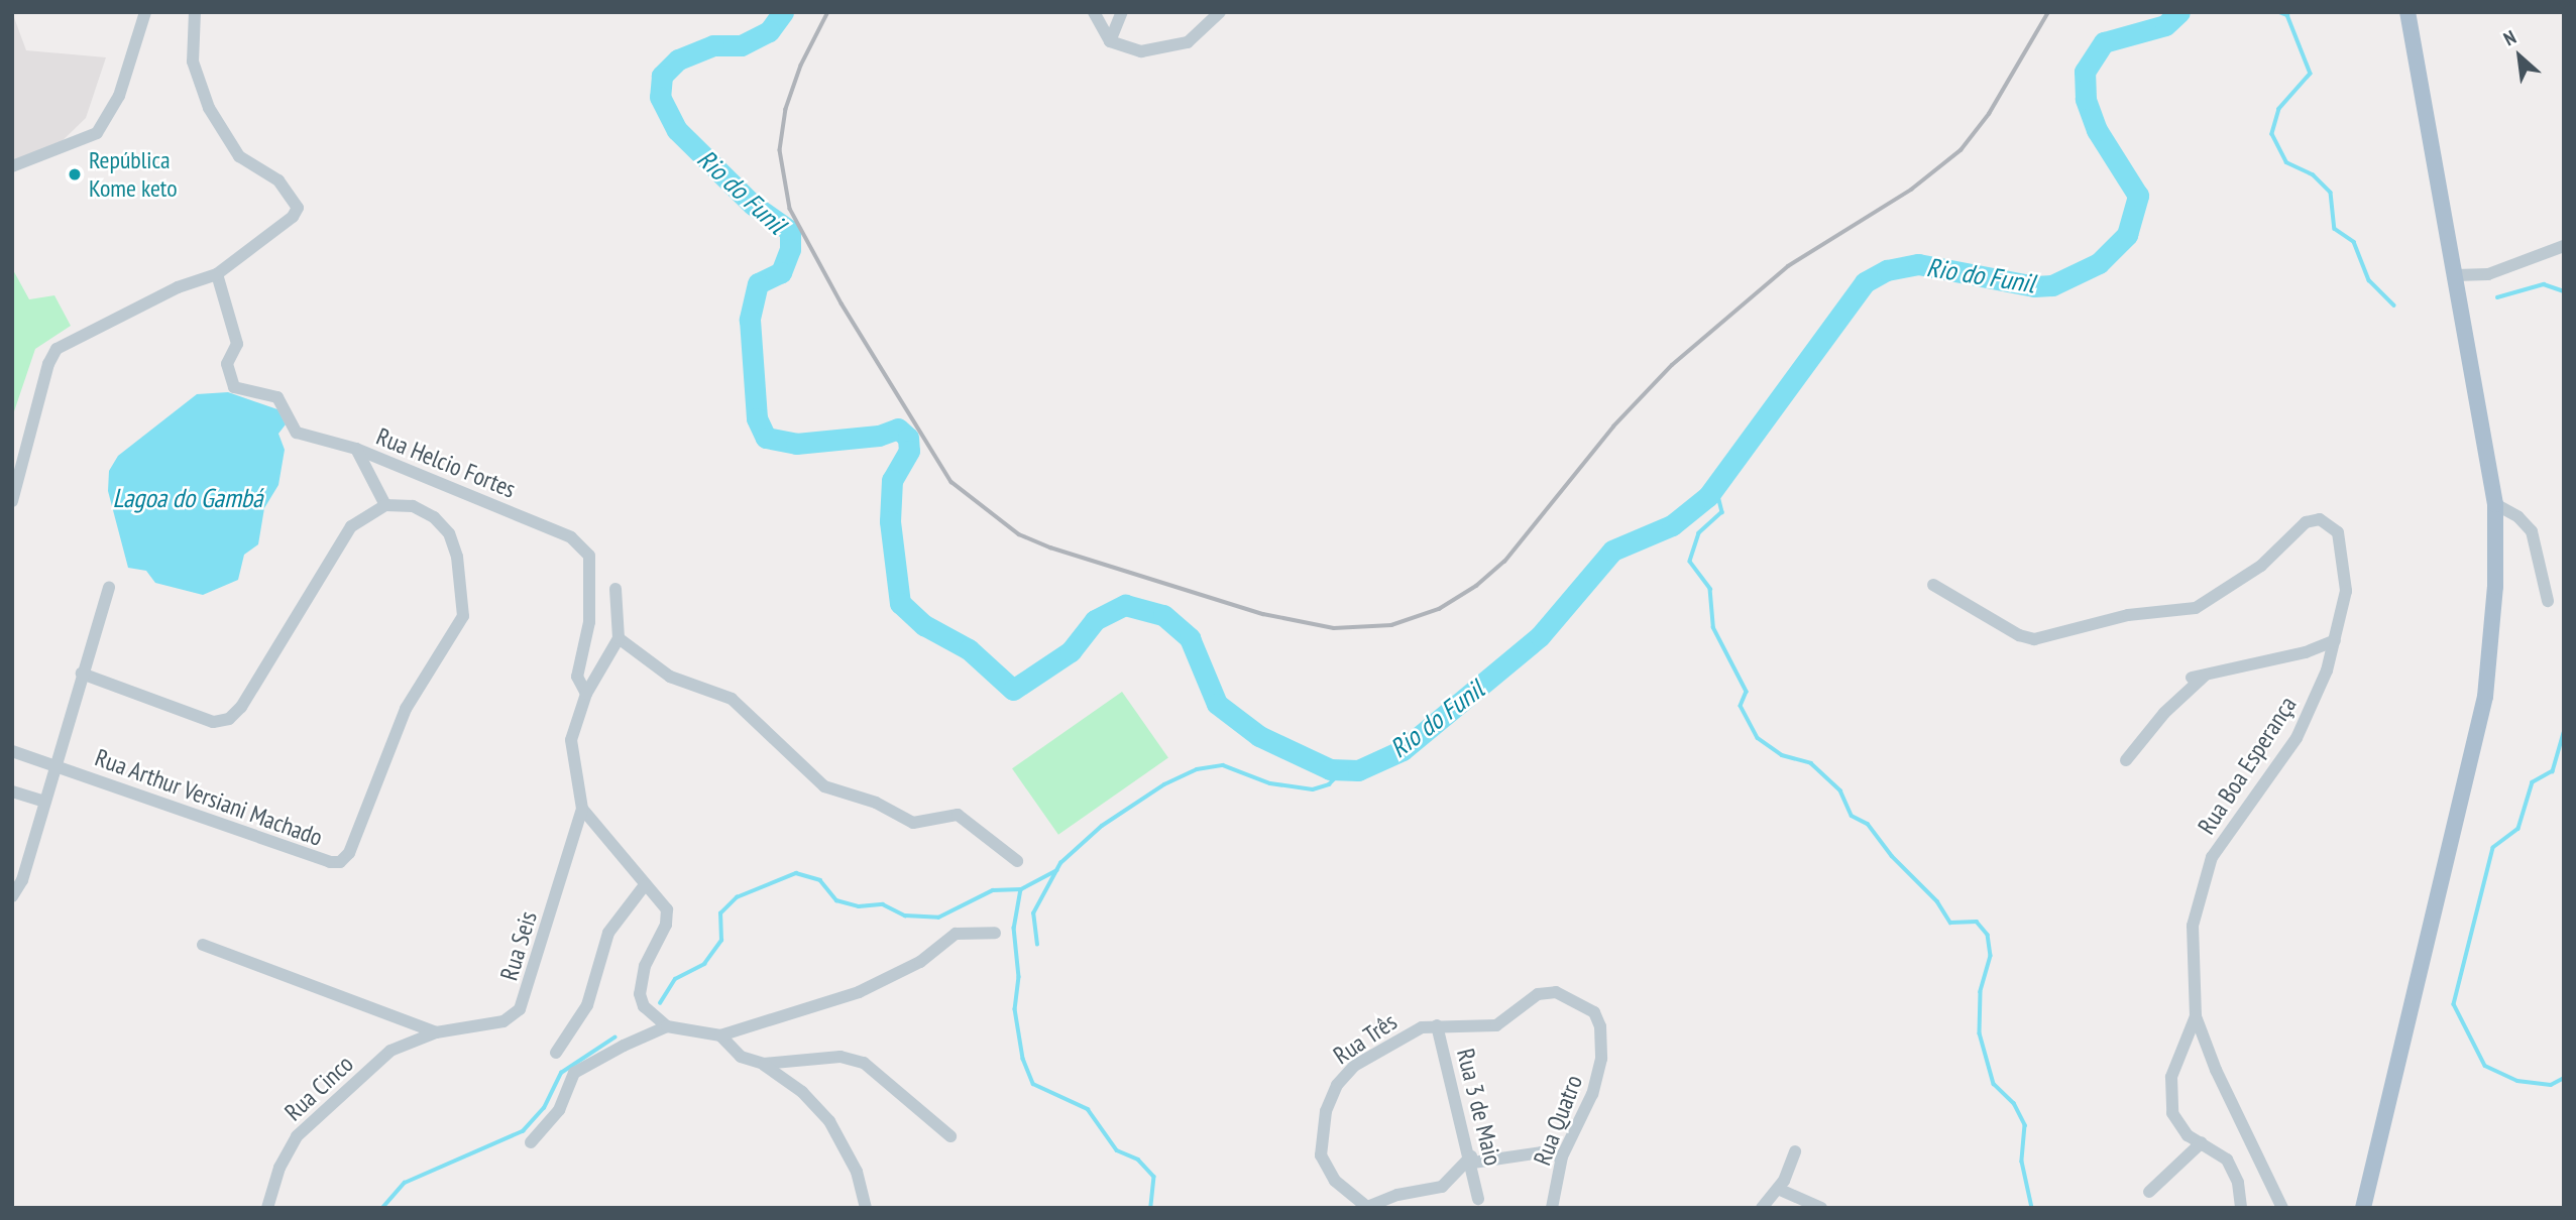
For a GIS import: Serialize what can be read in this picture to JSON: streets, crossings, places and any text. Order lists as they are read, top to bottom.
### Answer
{
  "streets": {
    "street": [
      "Rua Helcio Fortes",
      "Rua Boa Esperança",
      "Rua Arthur Versiani Machado",
      "Rua Seis",
      "Rua Três",
      "Rua Cinco",
      "Rua 3 de Maio",
      "Rua Quatro"
    ]
  },
  "crossings": [
    ["Rua Helcio Fortes", "Rua Seis"],
    ["Rua Seis", "Rua Cinco"],
    ["Rua Três", "Rua 3 de Maio"],
    ["Rua Três", "Rua Quatro"],
    ["Rua 3 de Maio", "Rua Quatro"]
  ],
  "water": ["Rio do Funil", "Lagoa do Gambá"],
  "places": ["República Kome keto"],
  "north": "top left"
}
